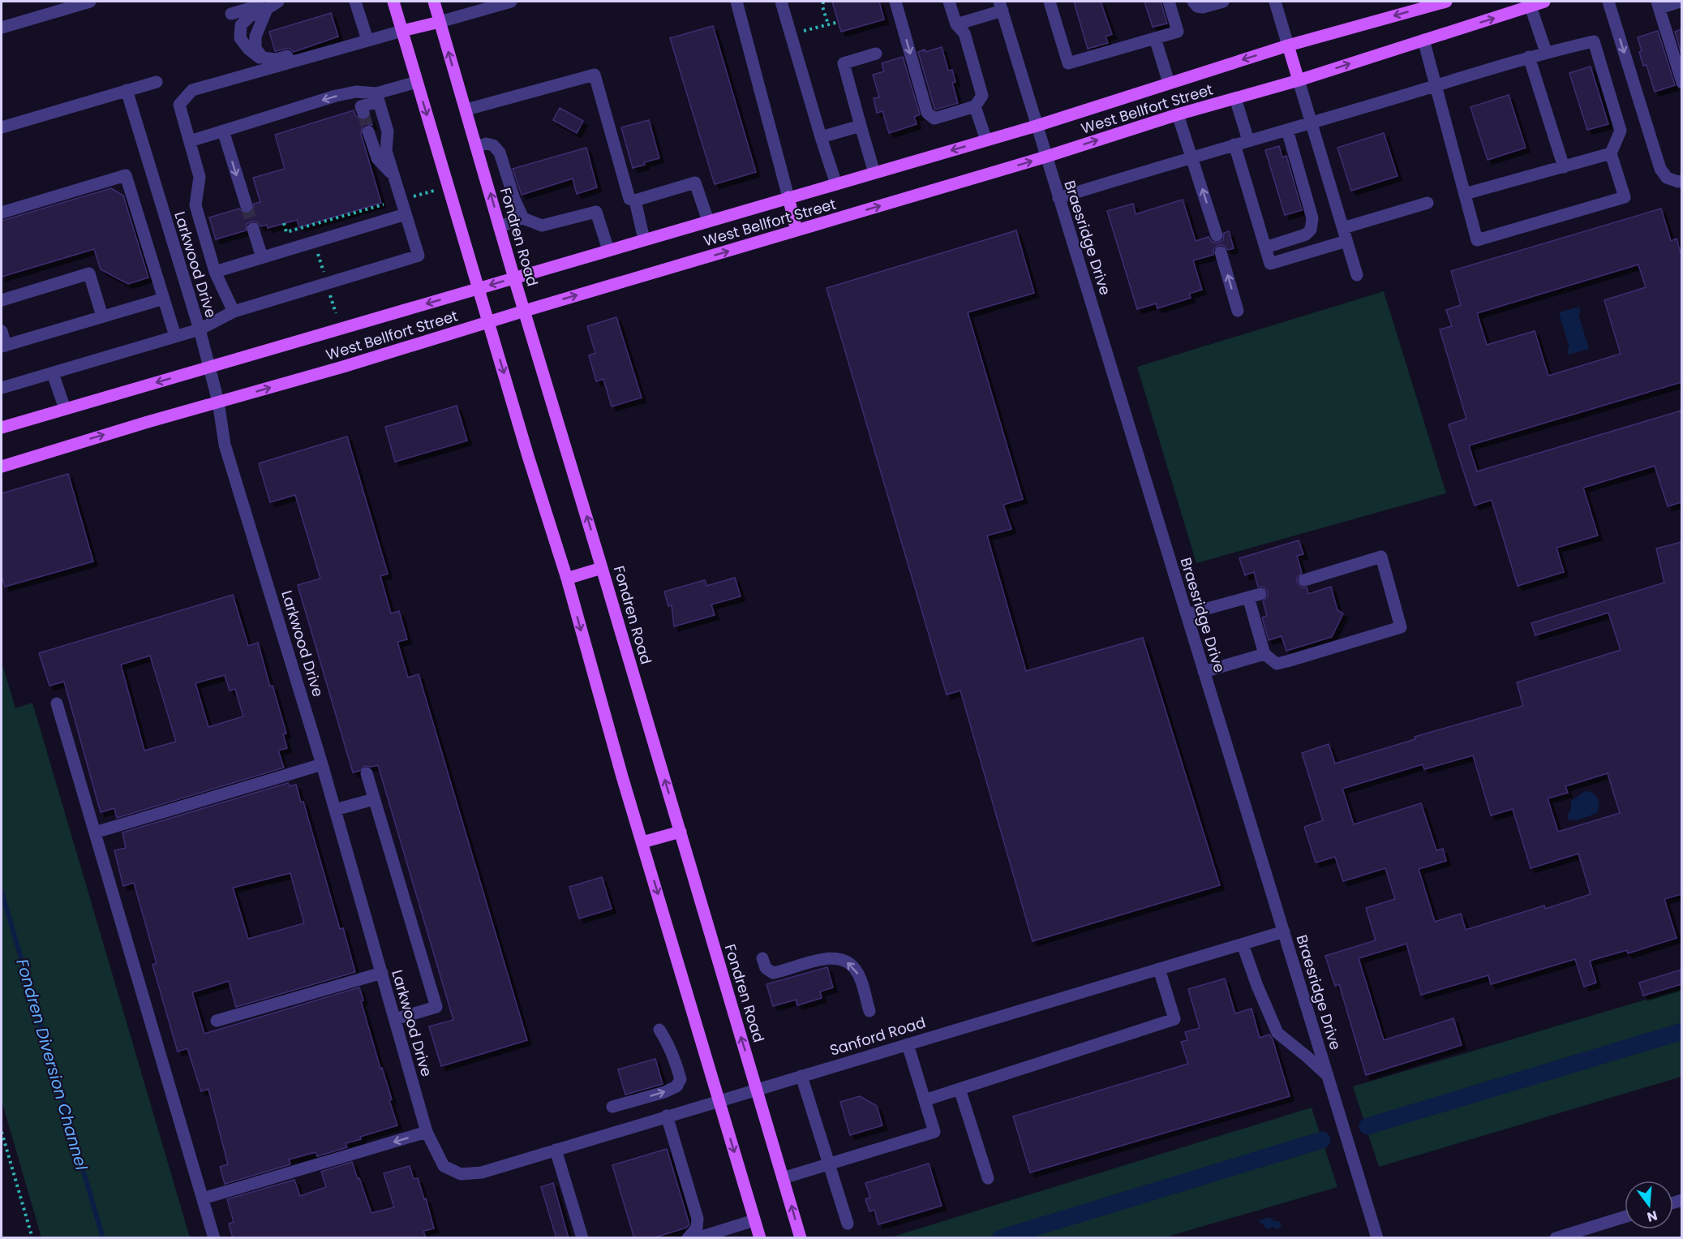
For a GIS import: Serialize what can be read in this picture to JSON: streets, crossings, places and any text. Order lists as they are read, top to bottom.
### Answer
{
  "streets": {
    "main road": ["West Bellfort Street", "Fondren Road"],
    "street": ["Braesridge Drive", "Larkwood Drive", "Sanford Road"]
  },
  "crossings": [
    ["West Bellfort Street", "Fondren Road"],
    ["West Bellfort Street", "Braesridge Drive"],
    ["West Bellfort Street", "Larkwood Drive"],
    ["Fondren Road", "Sanford Road"],
    ["Braesridge Drive", "Sanford Road"],
    ["Larkwood Drive", "Sanford Road"]
  ],
  "water": ["Fondren Diversion Channel"],
  "north": "bottom"
}
